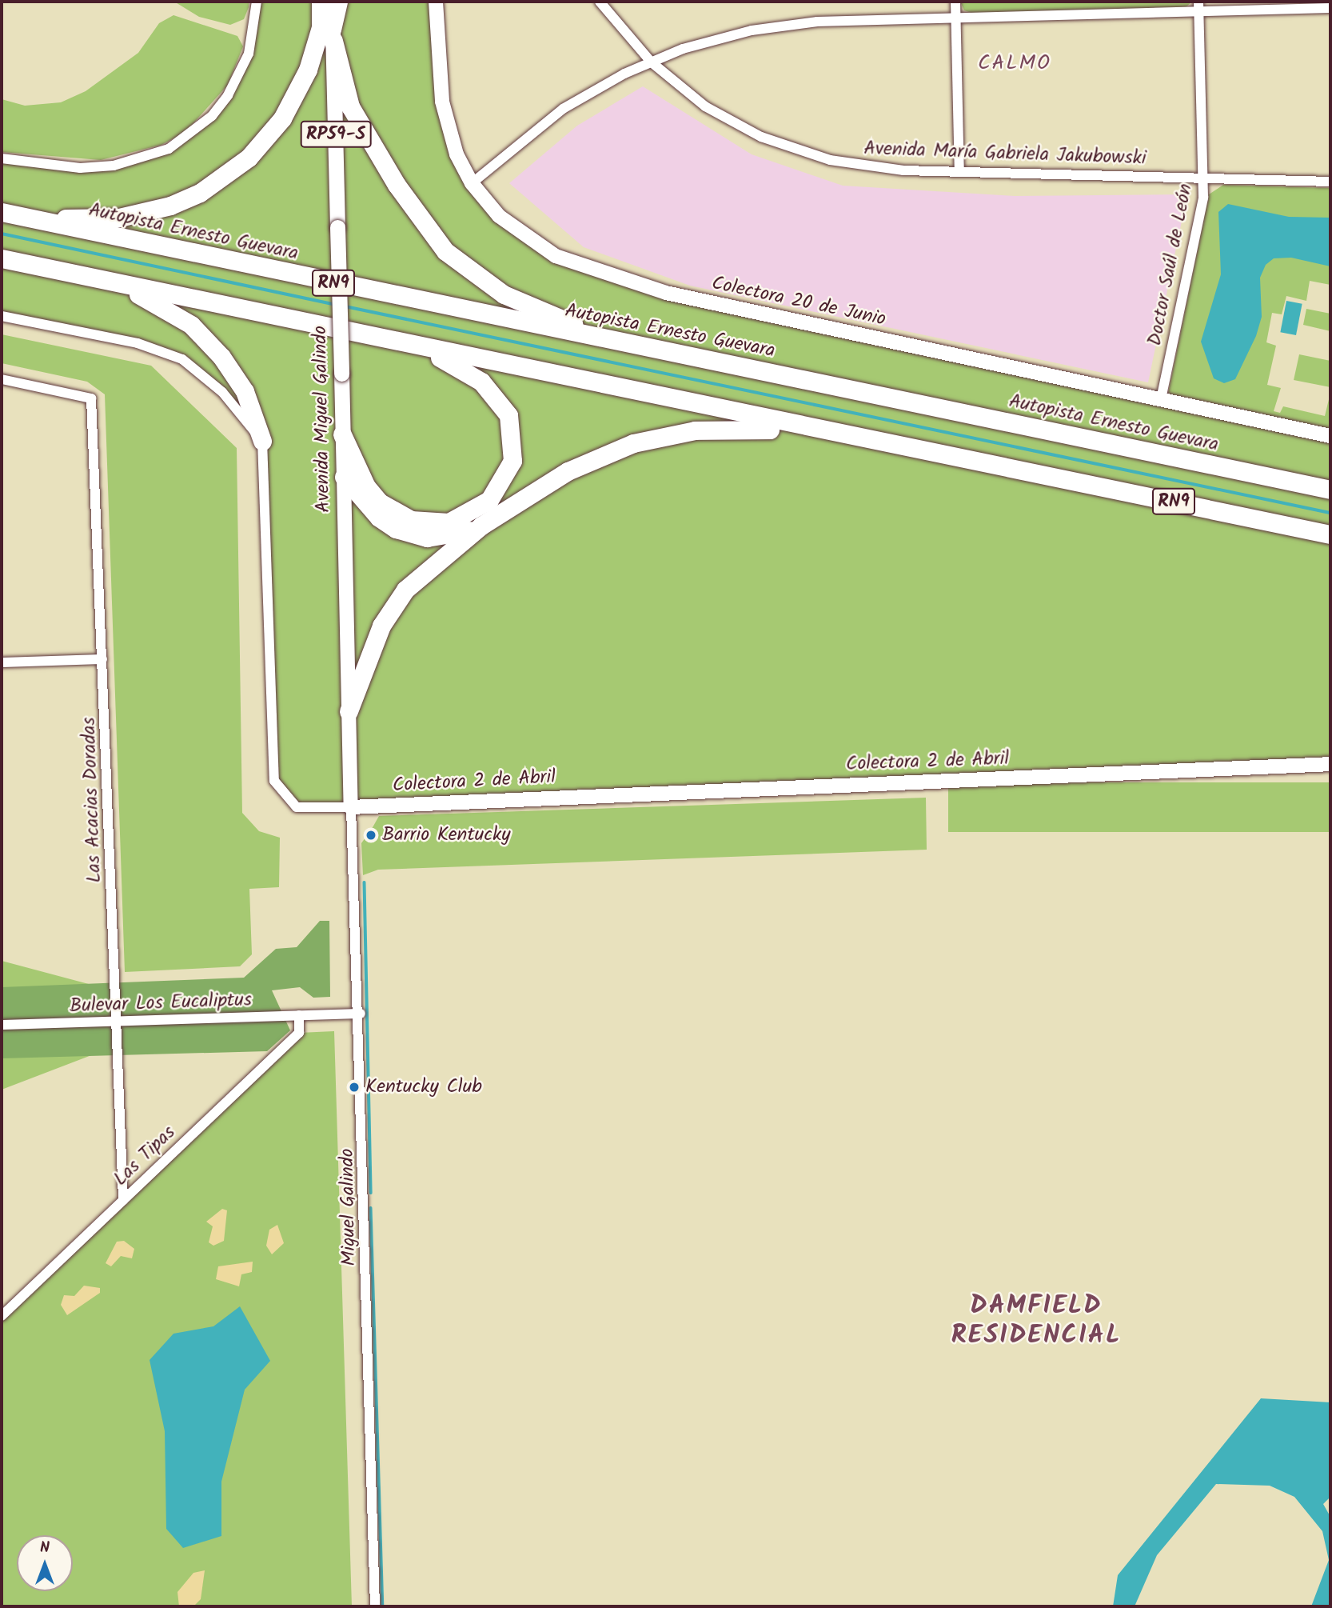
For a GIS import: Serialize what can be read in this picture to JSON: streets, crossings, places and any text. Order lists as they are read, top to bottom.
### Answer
{
  "streets": {
    "highway": ["Autopista Ernesto Guevara", "RN9"],
    "main road": [
      "RP59-S",
      "Colectora 20 de Junio",
      "Avenida Miguel Galindo",
      "Colectora 2 de Abril"
    ],
    "street": [
      "Avenida María Gabriela Jakubowski",
      "Doctor Saúl de León",
      "Las Acacias Doradas",
      "Bulevar Los Eucaliptus",
      "Las Tipas",
      "Miguel Galindo"
    ]
  },
  "crossings": [
    ["Avenida María Gabriela Jakubowski", "Doctor Saúl de León"],
    ["Doctor Saúl de León", "Colectora 20 de Junio"],
    ["Avenida Miguel Galindo", "Colectora 2 de Abril"],
    ["Avenida Miguel Galindo", "Miguel Galindo"],
    ["Colectora 2 de Abril", "Miguel Galindo"],
    ["Las Acacias Doradas", "Bulevar Los Eucaliptus"],
    ["Las Acacias Doradas", "Las Tipas"],
    ["Bulevar Los Eucaliptus", "Las Tipas"],
    ["Bulevar Los Eucaliptus", "Miguel Galindo"]
  ],
  "districts": ["CALMO", "DAMFIELD RESIDENCIAL"],
  "places": ["Barrio Kentucky", "Kentucky Club"],
  "north": "top"
}
